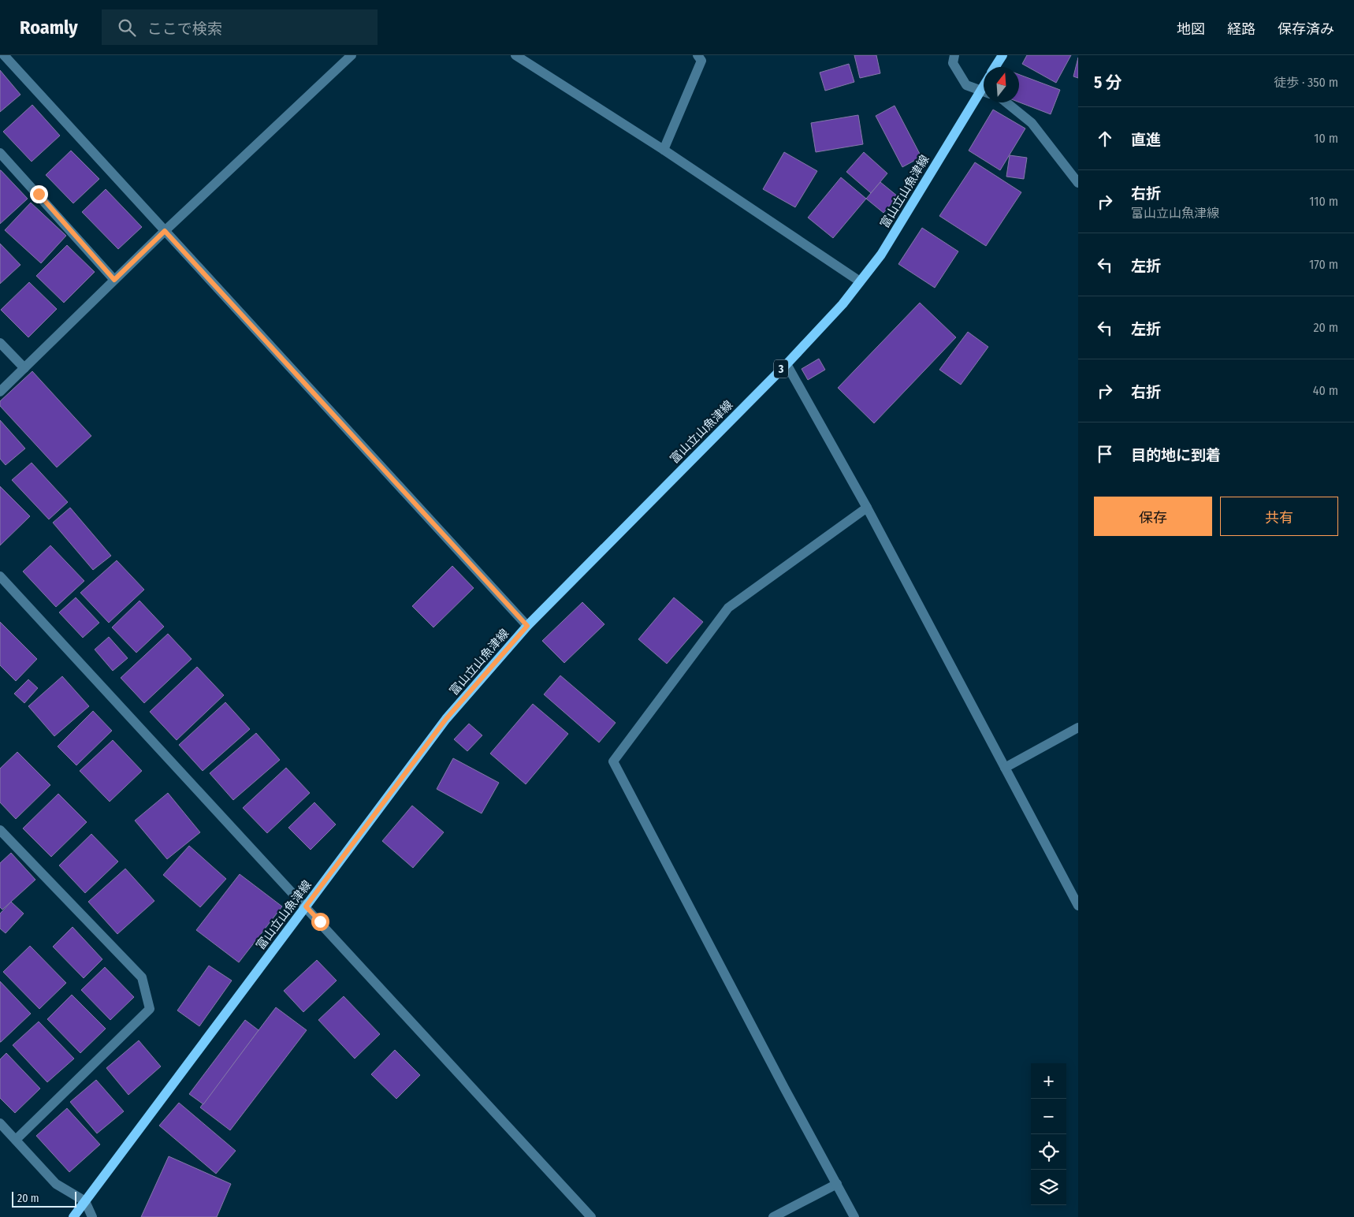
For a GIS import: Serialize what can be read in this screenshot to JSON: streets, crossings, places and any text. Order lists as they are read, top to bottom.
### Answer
{
  "streets": {
    "main road": ["富山立山魚津線", "3"]
  },
  "scale_bar": "20 m",
  "north": "top",
  "page": {
    "header": "Roamly",
    "search": "ここで検索",
    "nav": ["地図", "経路", "保存済み"],
    "heading": ["5 分", "徒歩 · 350 m"],
    "list": [
      ["直進", "10 m"],
      ["右折", "富山立山魚津線", "110 m"],
      ["左折", "170 m"],
      ["左折", "20 m"],
      ["右折", "40 m"],
      "目的地に到着"
    ],
    "buttons": ["保存", "共有"],
    "map_buttons": ["+", "−"],
    "scale": "20 m"
  }
}
